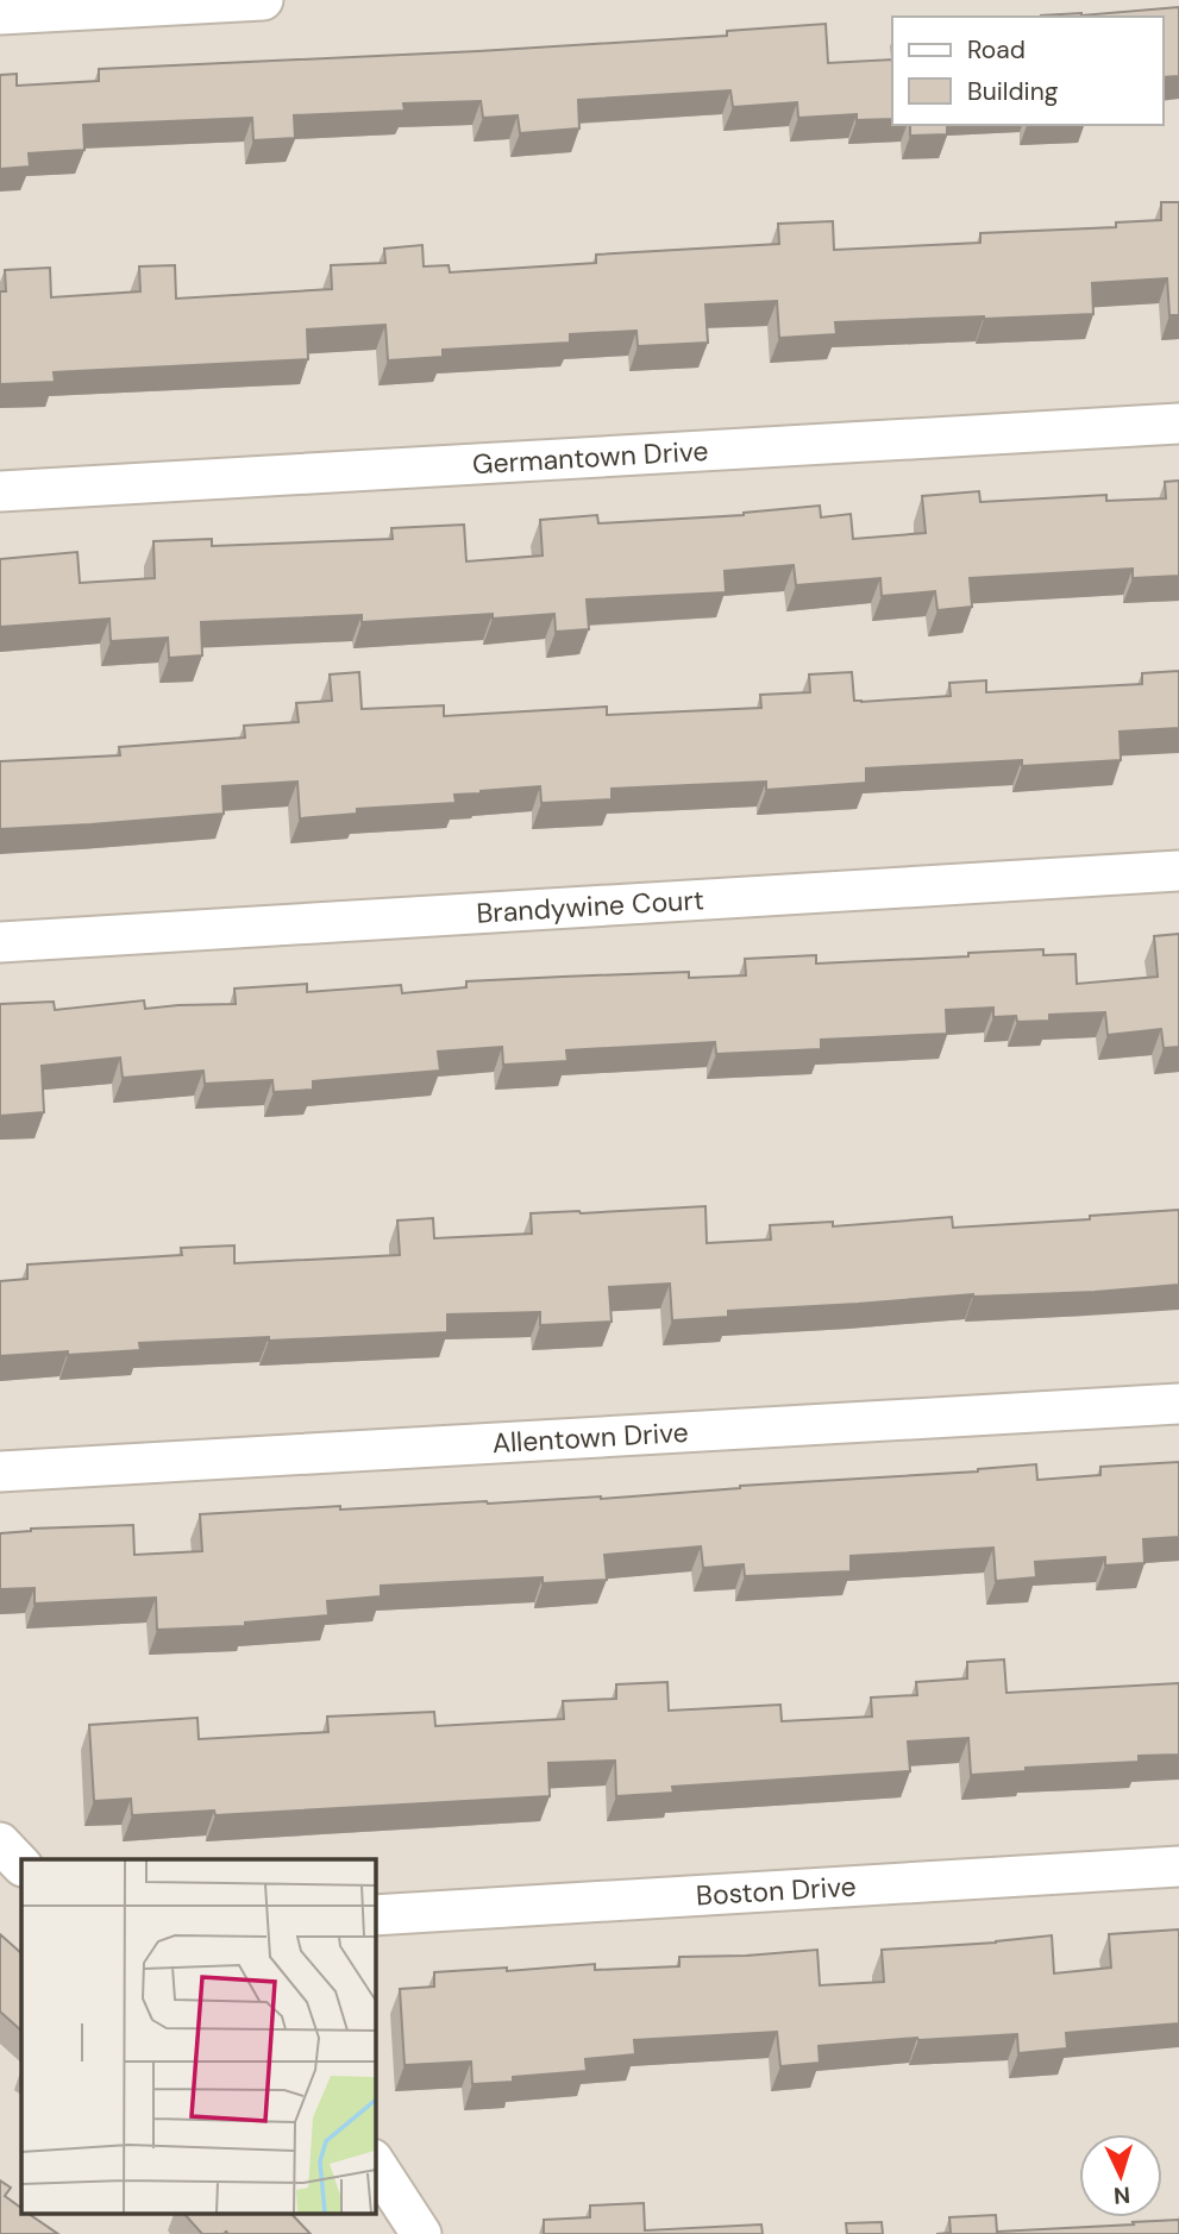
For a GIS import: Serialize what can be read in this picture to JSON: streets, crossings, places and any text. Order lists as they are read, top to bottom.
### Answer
{
  "streets": {
    "street": [
      "Germantown Drive",
      "Brandywine Court",
      "Allentown Drive",
      "Boston Drive"
    ]
  },
  "legend": ["Road", "Building"],
  "north": "bottom"
}
